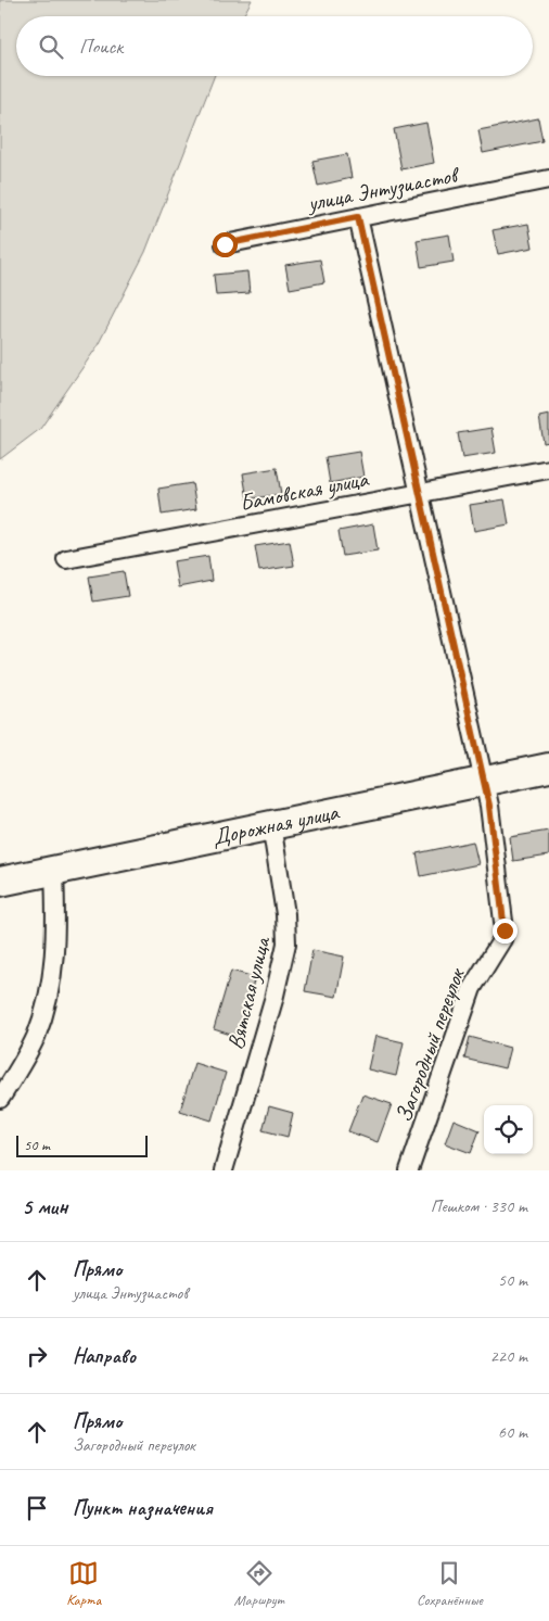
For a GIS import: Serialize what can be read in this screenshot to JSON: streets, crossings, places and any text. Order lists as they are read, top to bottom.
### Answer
{
  "streets": {
    "highway": ["Дорожная улица"],
    "street": [
      "улица Энтузиастов",
      "Бамовская улица",
      "Вятская улица",
      "Загородный переулок"
    ]
  },
  "crossings": [
    ["улица Энтузиастов", "Загородный переулок"],
    ["Бамовская улица", "Загородный переулок"],
    ["Дорожная улица", "Вятская улица"],
    ["Дорожная улица", "Загородный переулок"]
  ],
  "scale_bar": "50 m",
  "page": {
    "search": "Поиск",
    "scale": "50 m",
    "heading": ["5 мин", "Пешком · 330 m"],
    "list": [
      ["Прямо", "улица Энтузиастов", "50 m"],
      ["Направо", "220 m"],
      ["Прямо", "Загородный переулок", "60 m"],
      "Пункт назначения"
    ],
    "nav": ["Карта", "Маршрут", "Сохранённые"]
  }
}
